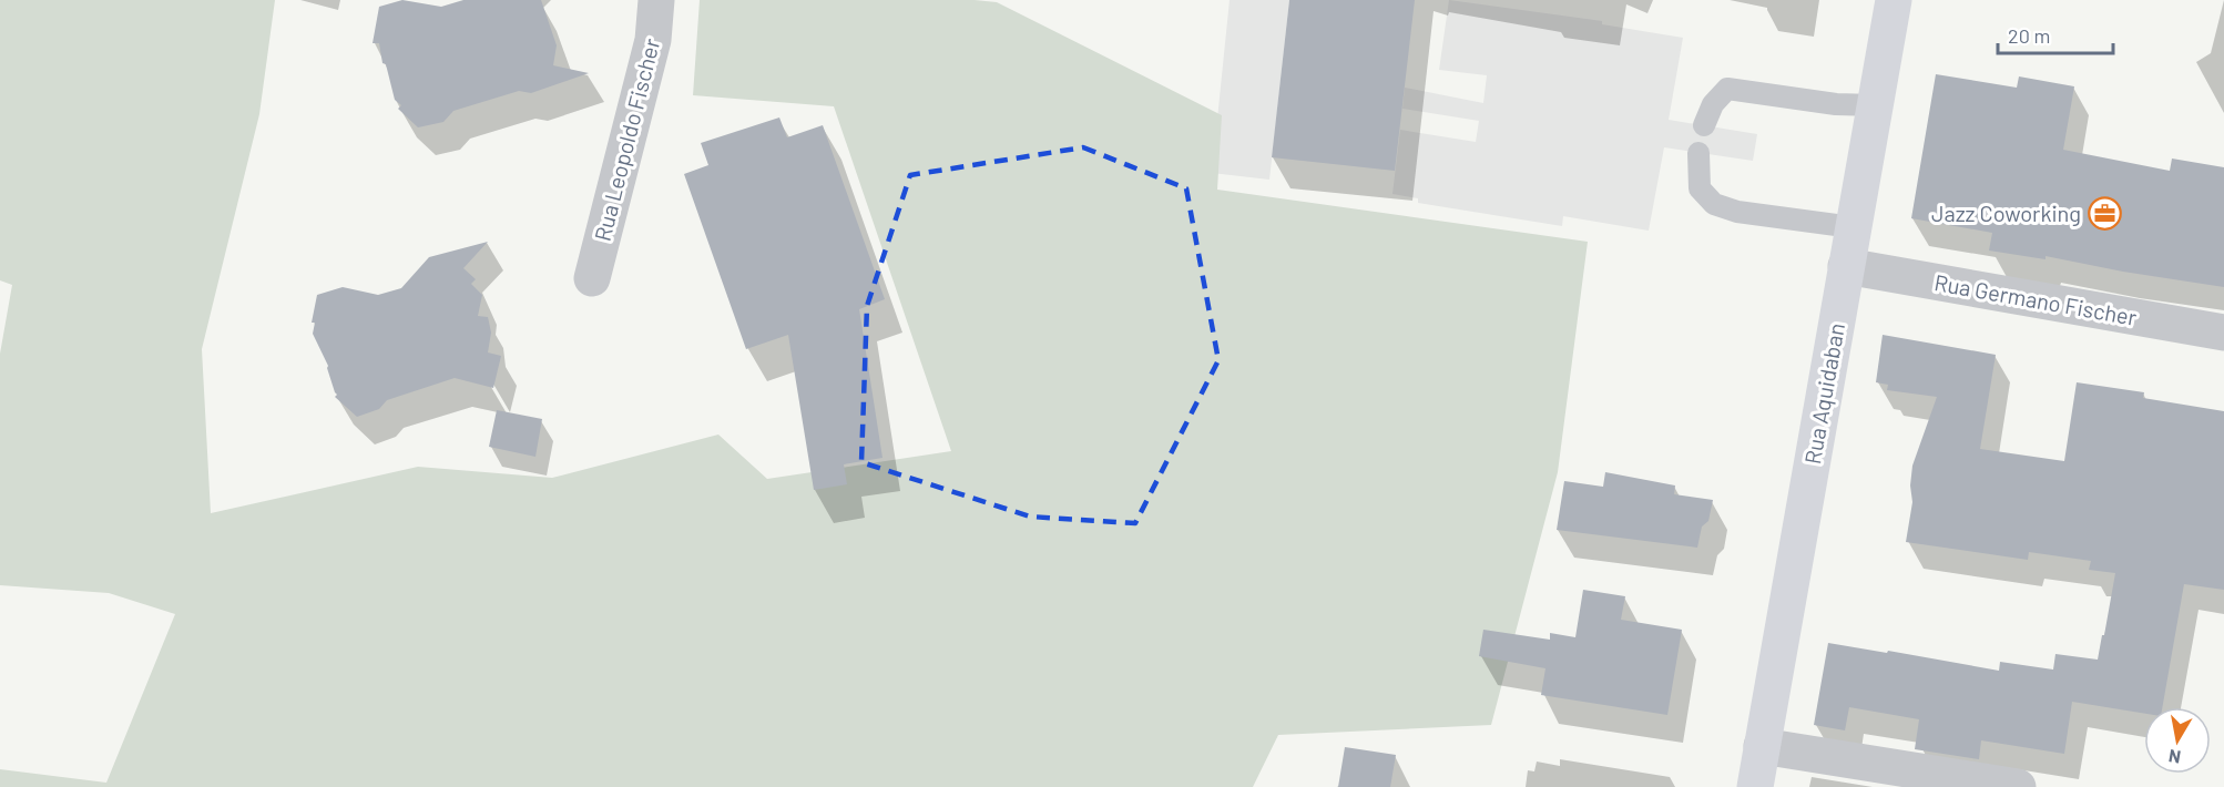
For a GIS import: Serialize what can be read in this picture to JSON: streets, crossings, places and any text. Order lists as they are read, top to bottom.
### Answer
{
  "streets": {
    "street": ["Rua Leopoldo Fischer", "Rua Germano Fischer", "Rua Aquidaban"]
  },
  "crossings": [
    ["Rua Germano Fischer", "Rua Aquidaban"]
  ],
  "places": {
    "office": ["Jazz Coworking"]
  },
  "scale_bar": "20 m",
  "north": "bottom"
}
